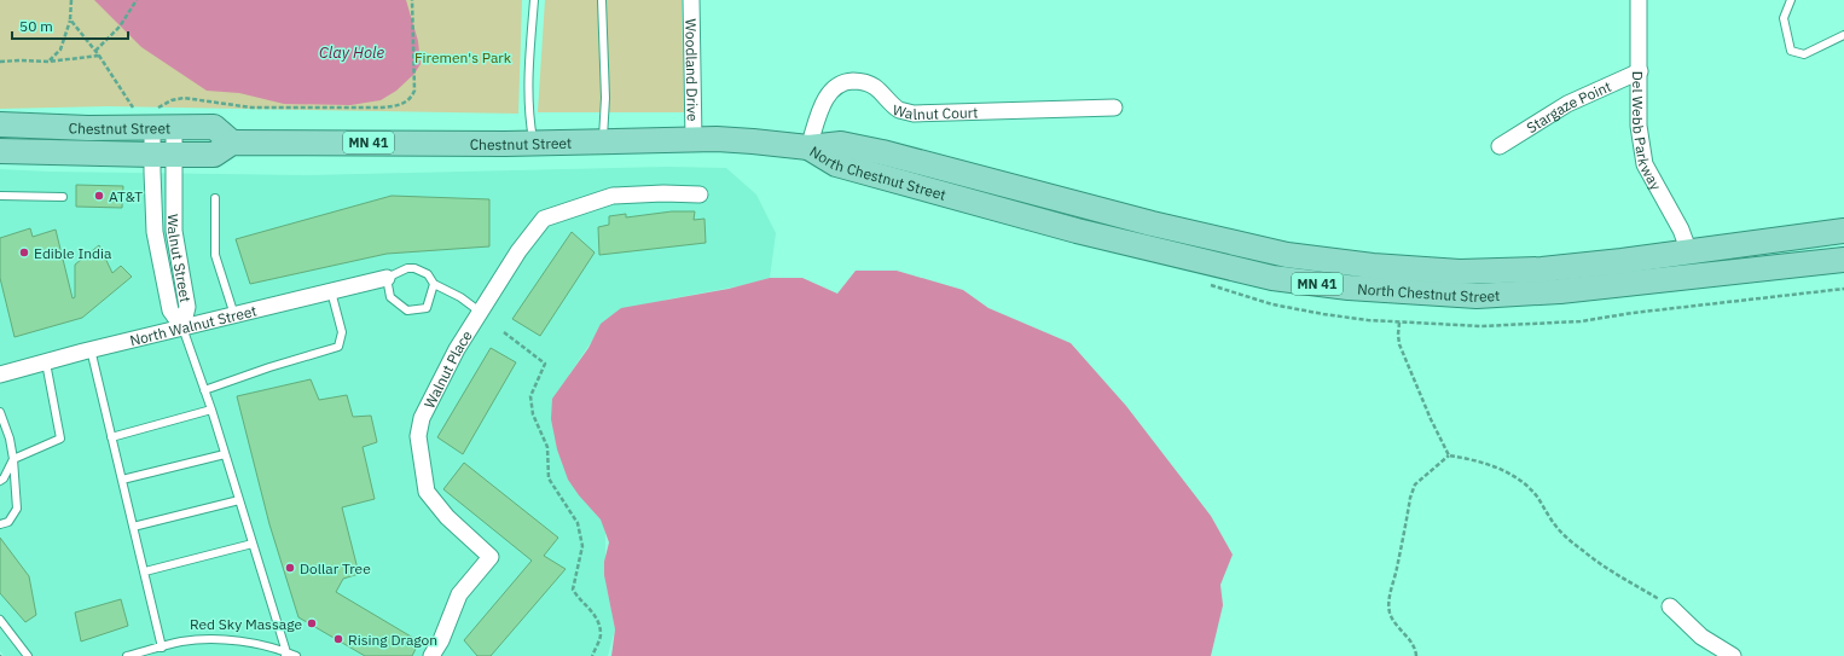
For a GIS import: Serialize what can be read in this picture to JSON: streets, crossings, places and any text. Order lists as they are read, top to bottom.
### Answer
{
  "streets": {
    "main road": ["Chestnut Street", "MN 41", "North Chestnut Street"],
    "street": [
      "Woodland Drive",
      "Walnut Court",
      "Stargaze Point",
      "Del Webb Parkway",
      "Walnut Street",
      "North Walnut Street",
      "Walnut Place"
    ]
  },
  "crossings": [
    ["Woodland Drive", "Chestnut Street"],
    ["Walnut Court", "Chestnut Street"],
    ["Walnut Court", "North Chestnut Street"],
    ["Stargaze Point", "Del Webb Parkway"],
    ["Chestnut Street", "North Chestnut Street"],
    ["Chestnut Street", "Walnut Street"],
    ["Del Webb Parkway", "North Chestnut Street"],
    ["Walnut Street", "North Walnut Street"]
  ],
  "water": ["Clay Hole"],
  "parks": ["Firemen's Park"],
  "places": [
    "AT&T",
    "Edible India",
    "Dollar Tree",
    "Red Sky Massage",
    "Rising Dragon"
  ],
  "scale_bar": "50 m"
}
